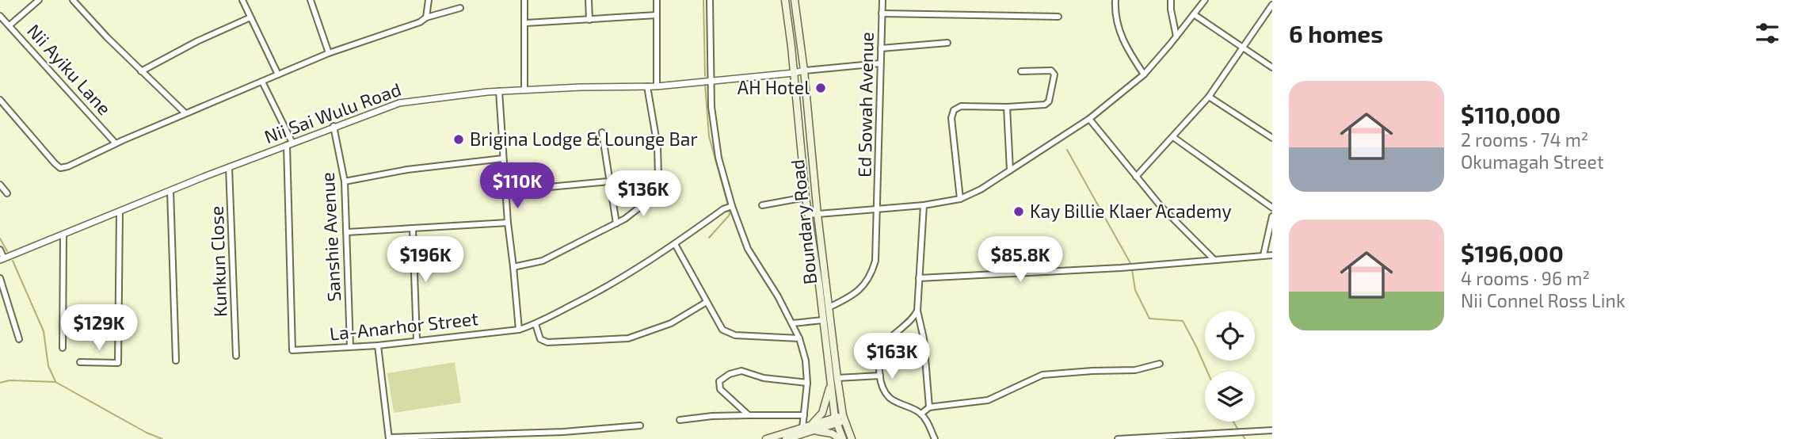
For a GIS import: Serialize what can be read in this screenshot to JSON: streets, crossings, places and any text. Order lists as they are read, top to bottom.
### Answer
{
  "streets": {
    "main road": ["Boundary Road"],
    "street": [
      "Nii Ayiku Lane",
      "Ed Sowah Avenue",
      "Nii Sai Wulu Road",
      "Sanshie Avenue",
      "Kunkun Close",
      "La-Anarhor Street"
    ]
  },
  "crossings": [
    ["Ed Sowah Avenue", "Boundary Road"],
    ["Nii Sai Wulu Road", "Boundary Road"],
    ["Nii Sai Wulu Road", "Sanshie Avenue"],
    ["Nii Sai Wulu Road", "Kunkun Close"],
    ["Nii Sai Wulu Road", "La-Anarhor Street"],
    ["Sanshie Avenue", "La-Anarhor Street"]
  ],
  "places": ["AH Hotel", "Brigina Lodge & Lounge Bar", "Kay Billie Klaer Academy"],
  "page": {
    "heading": "6 homes",
    "list": [
      {
        "name": "$110,000",
        "note": "2 rooms · 74 m² · Okumagah Street"
      },
      {
        "name": "$196,000",
        "note": "4 rooms · 96 m² · Nii Connel Ross Link"
      }
    ],
    "price": [
      "$110K",
      "$136K",
      "$196K",
      "$85.8K",
      "$129K",
      "$163K"
    ]
  }
}
